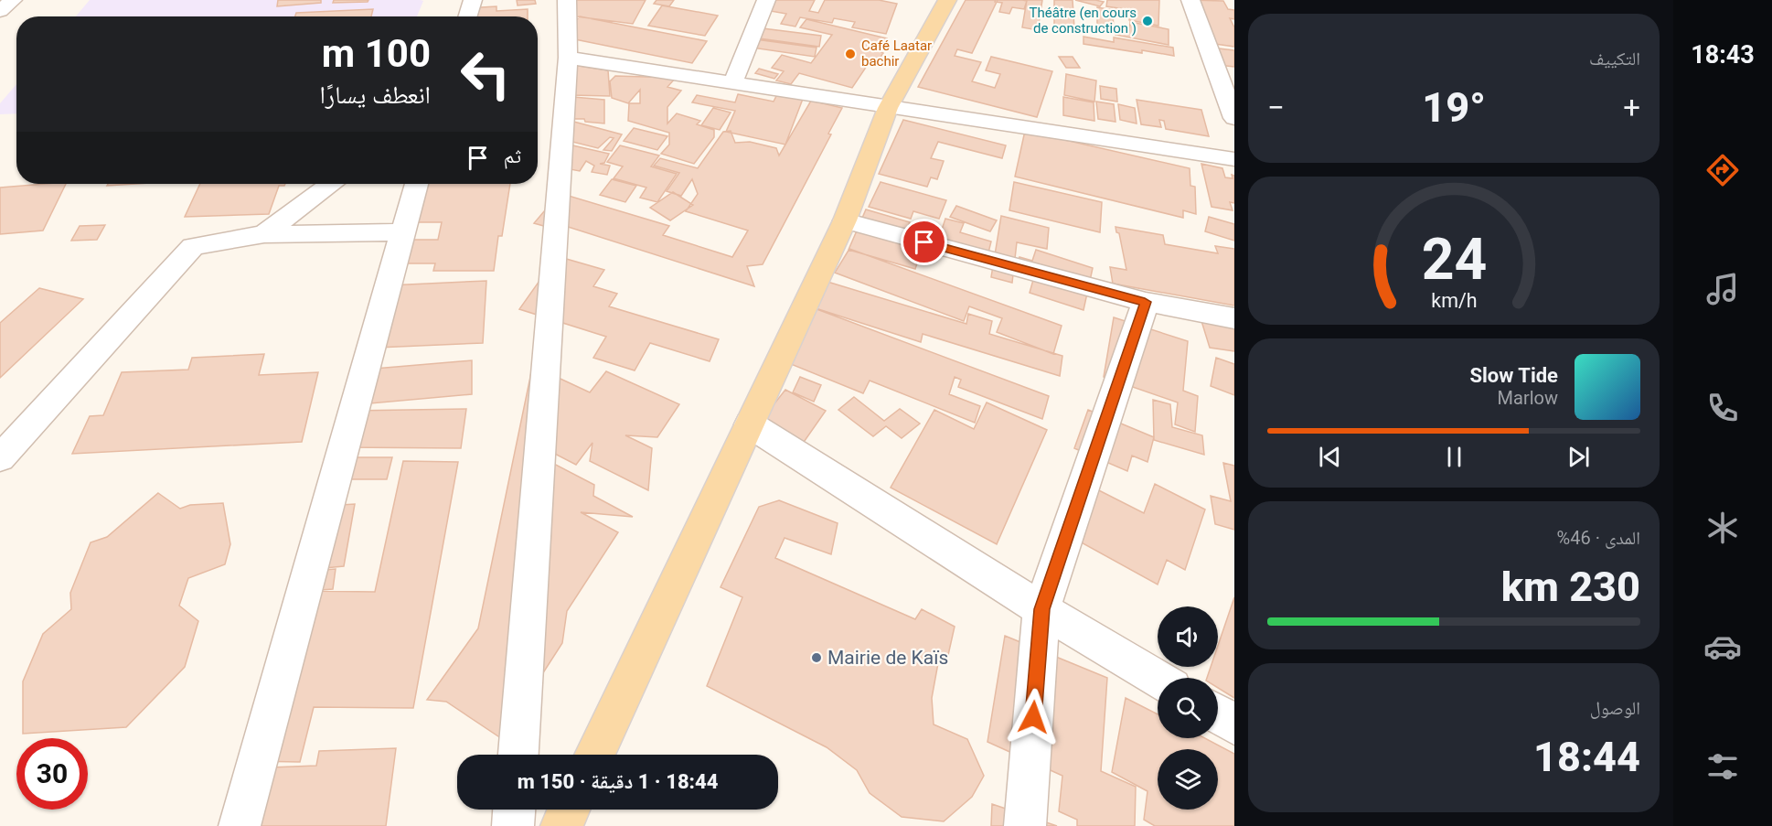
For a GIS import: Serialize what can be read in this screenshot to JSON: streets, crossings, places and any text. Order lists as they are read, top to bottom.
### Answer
{
  "places": ["Théâtre (en cours de construction )", "Café Laatar bachir", "Mairie de Kaïs"],
  "page": {
    "tabs": "18:43",
    "tile": [
      "التكييف",
      ["المدى · 46%", "230 km"],
      ["الوصول", "18:44"]
    ],
    "turn": ["100 m", "انعطف يسارًا"],
    "heat": ["−", "19°", "+"],
    "then": "ثم",
    "song": ["Slow Tide", "Marlow"],
    "limit": "30",
    "trip": "18:44 · 1 دقيقة · 150 m",
    "gauge": ["24", "km/h"]
  }
}
